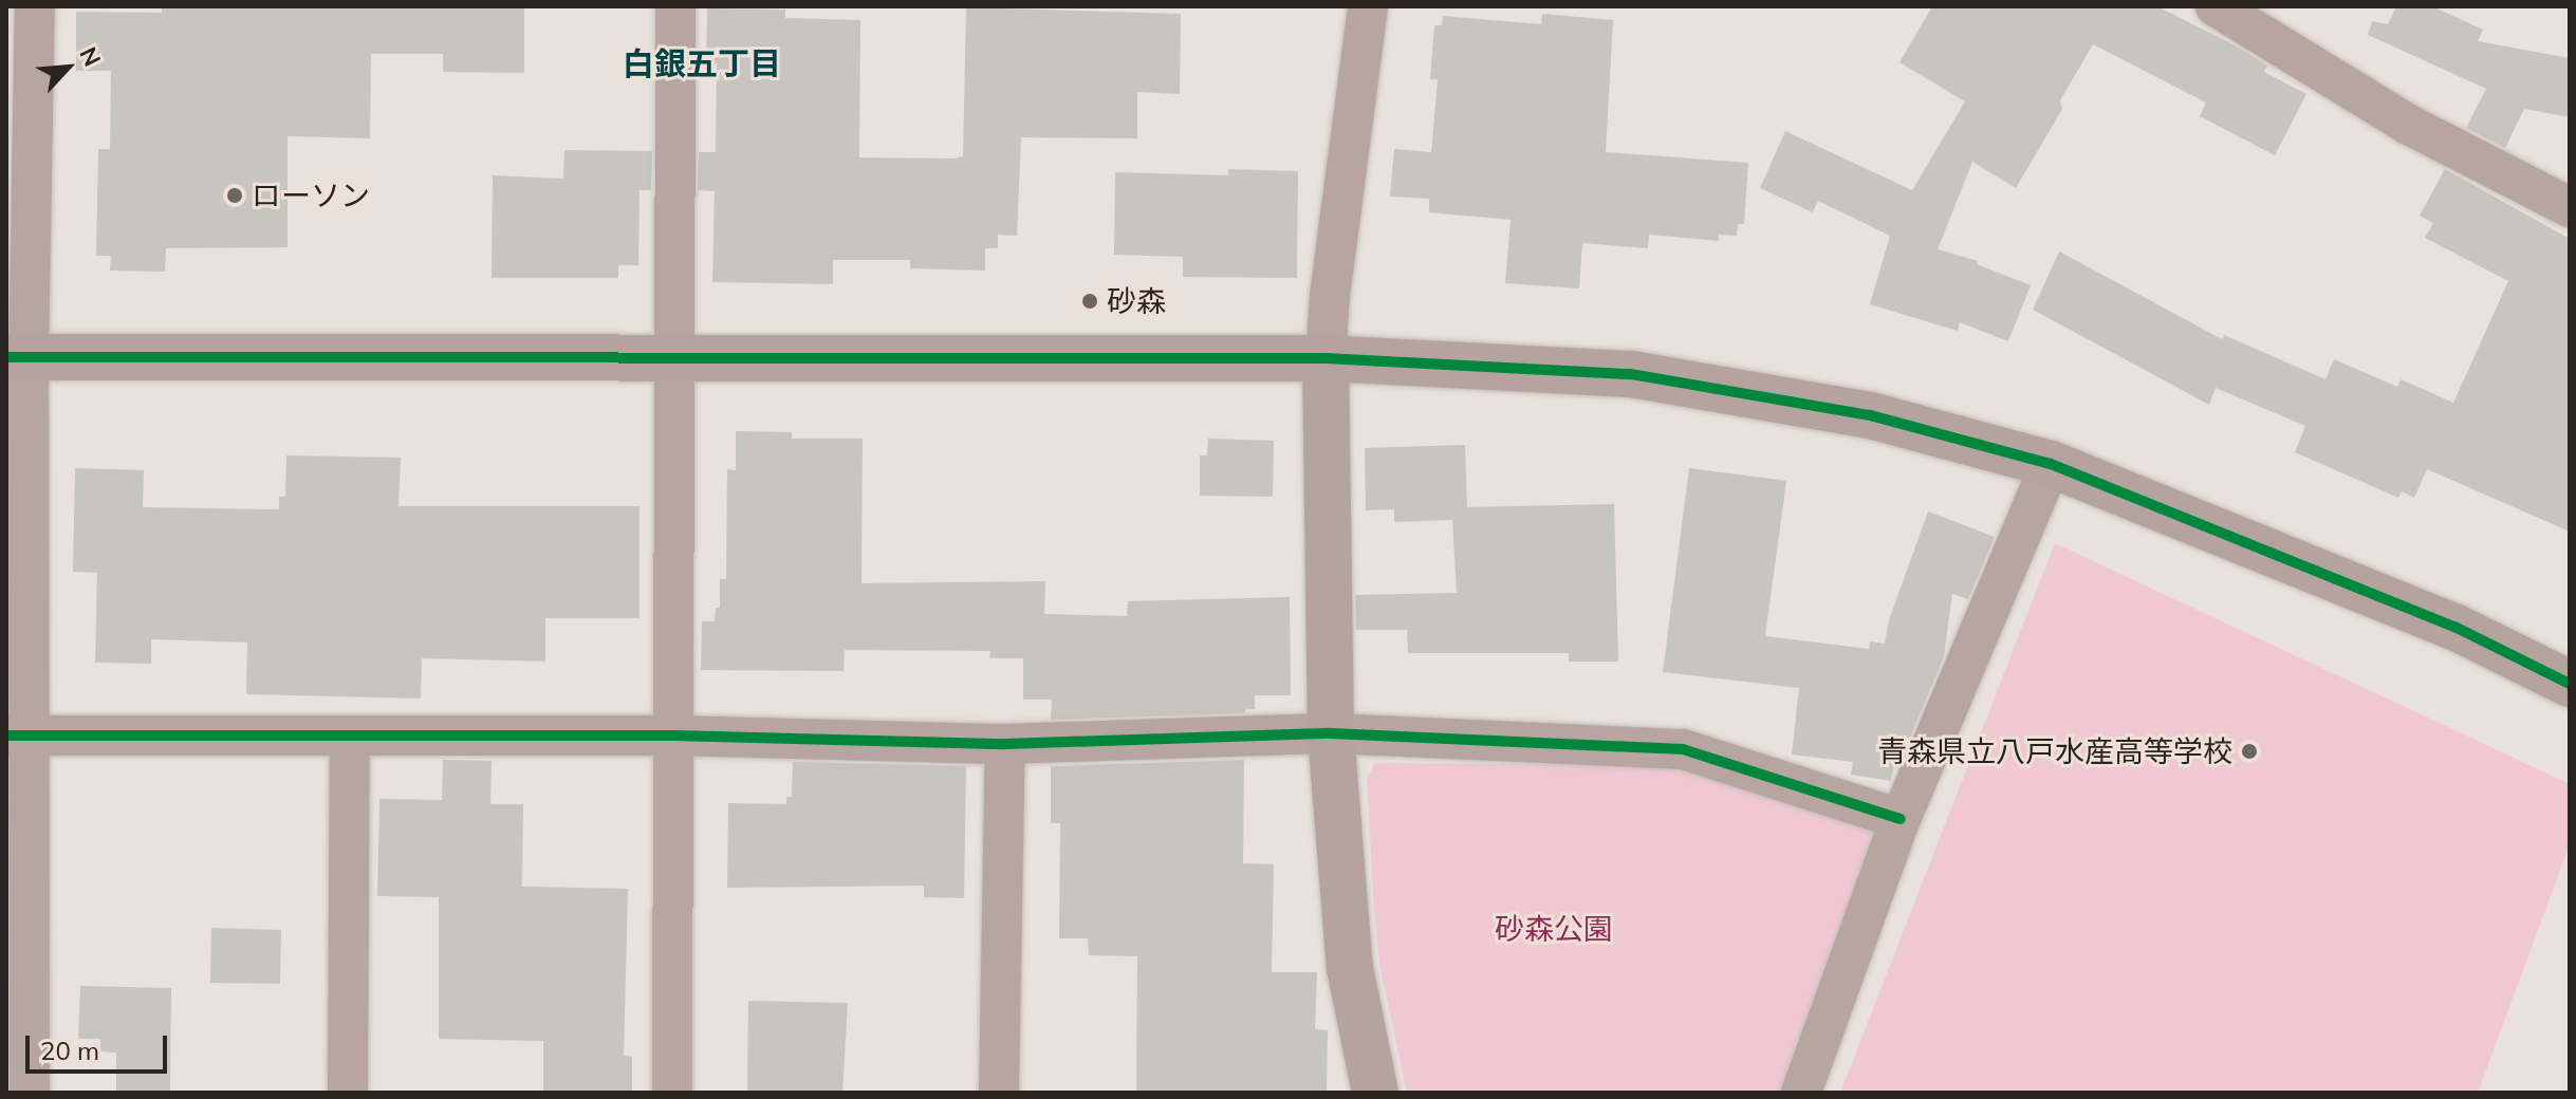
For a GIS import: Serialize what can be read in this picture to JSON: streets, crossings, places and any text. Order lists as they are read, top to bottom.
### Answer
{
  "districts": ["白銀五丁目"],
  "parks": ["砂森公園"],
  "places": ["ローソン", "砂森", "青森県立八戸水産高等学校"],
  "scale_bar": "20 m",
  "north": "top right"
}
